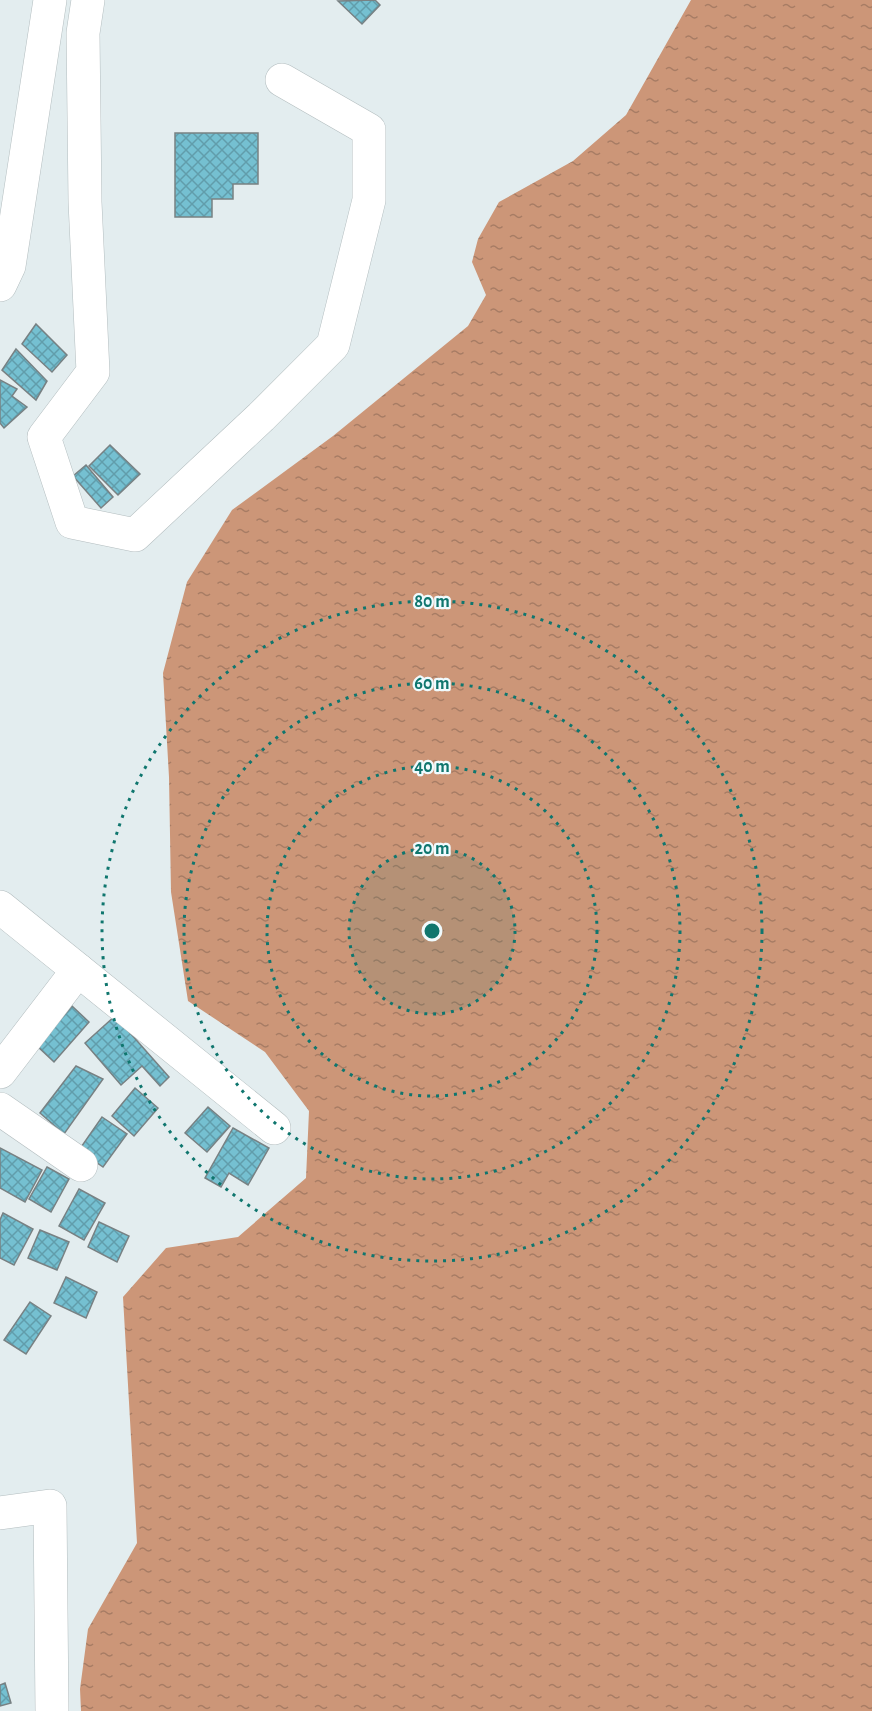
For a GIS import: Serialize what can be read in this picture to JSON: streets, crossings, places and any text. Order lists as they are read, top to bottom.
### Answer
{
  "rings": [
    "80 m",
    "60 m",
    "40 m",
    "20 m"
  ]
}
